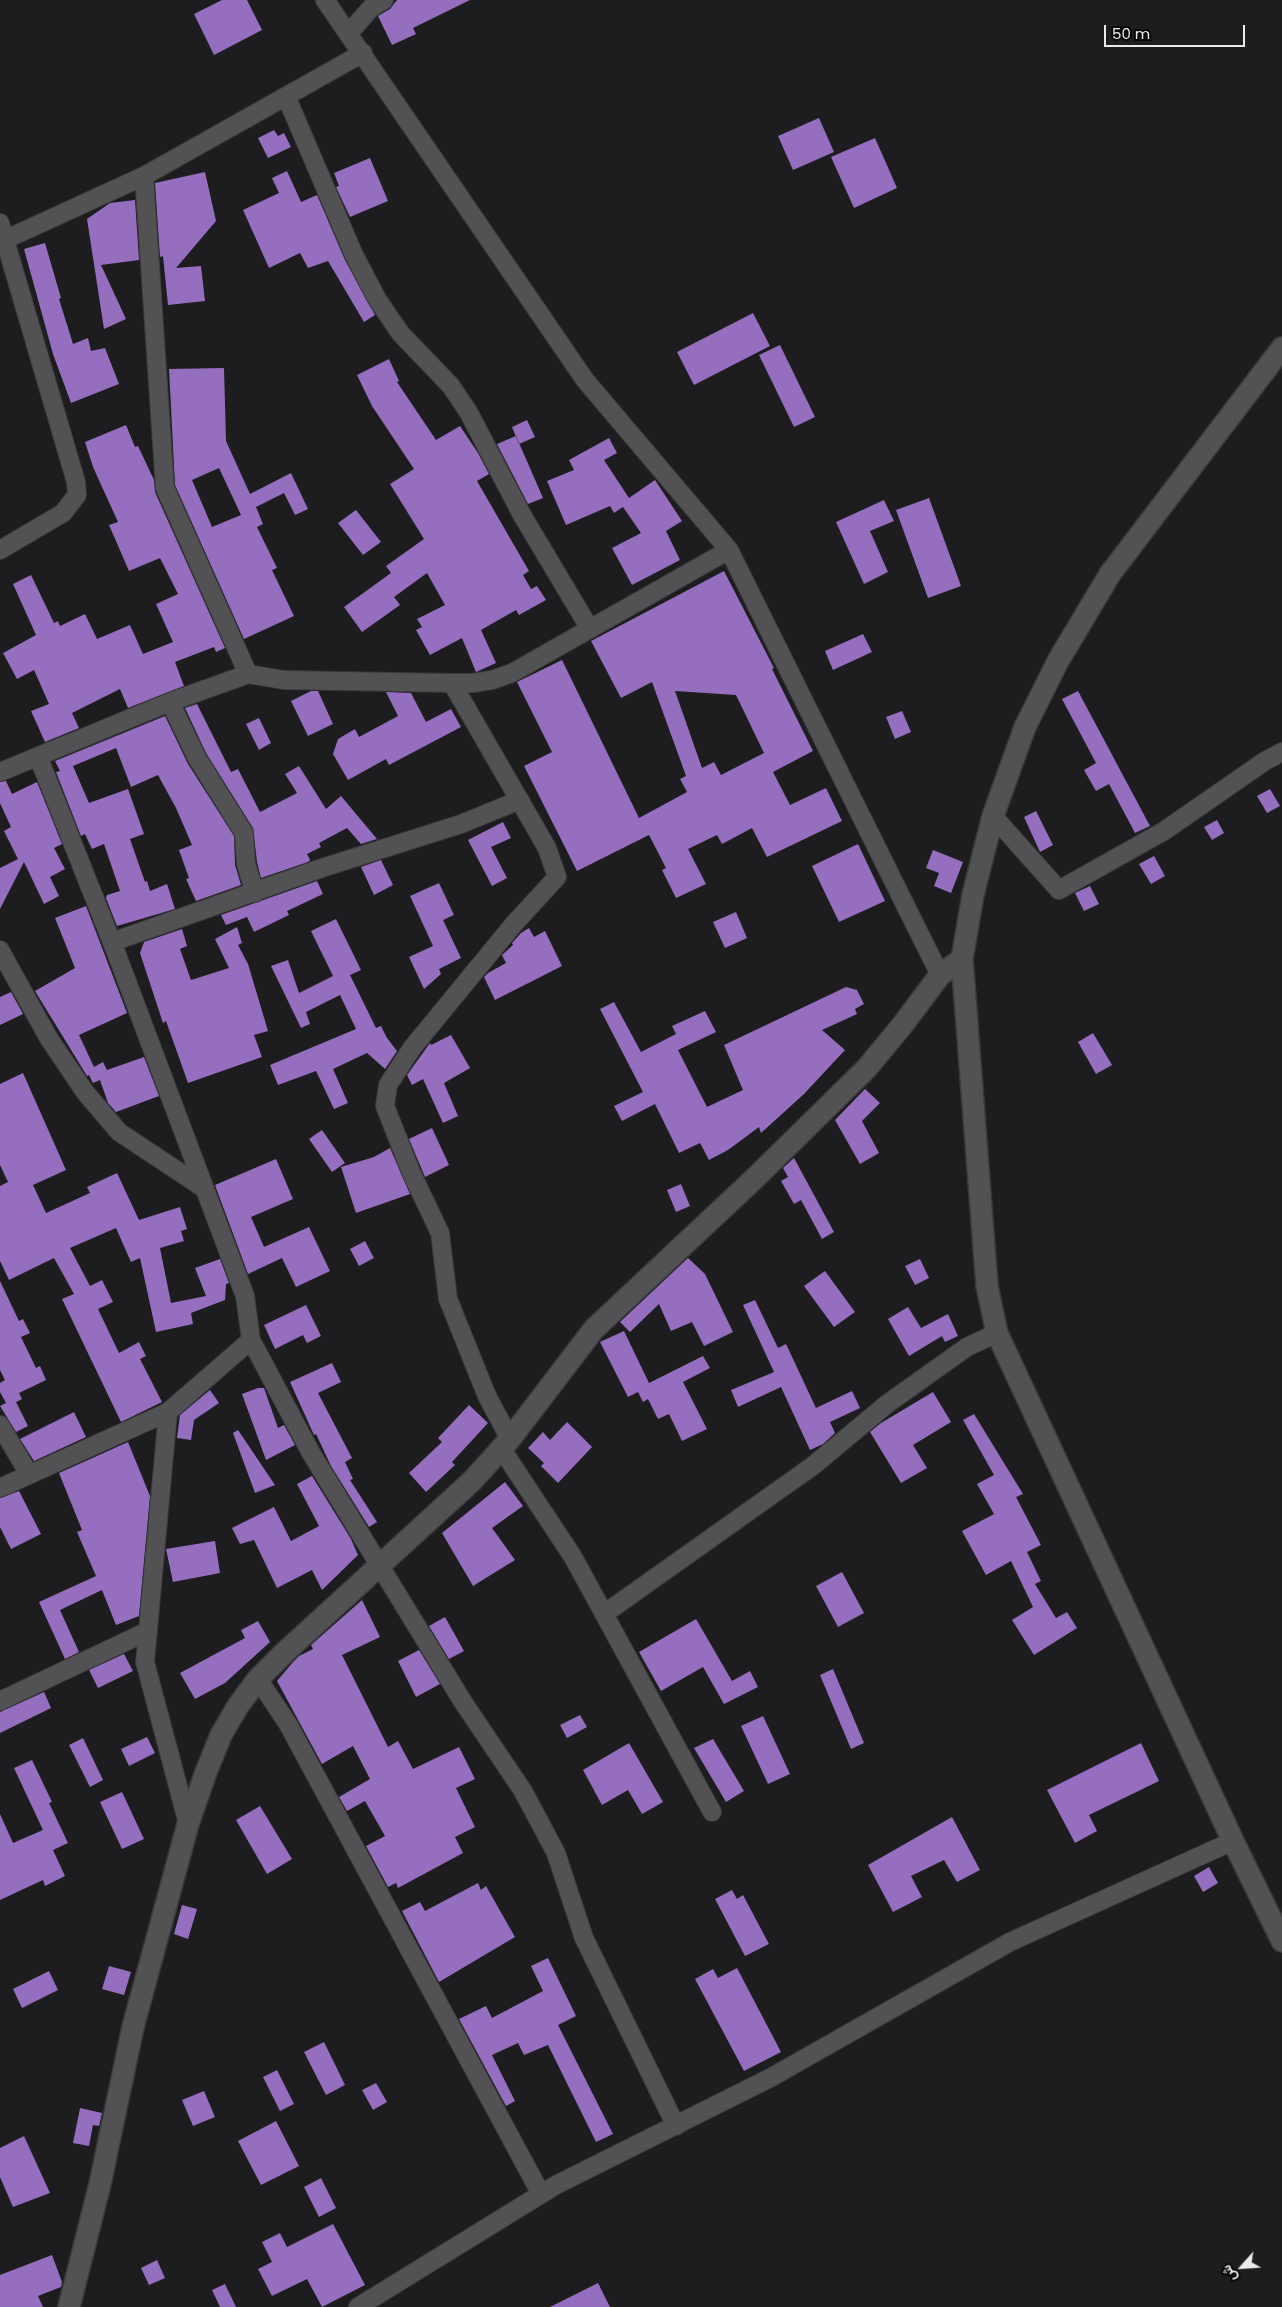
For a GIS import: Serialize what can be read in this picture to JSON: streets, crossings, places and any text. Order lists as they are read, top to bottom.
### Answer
{
  "scale_bar": "50 m",
  "north": "bottom left"
}
